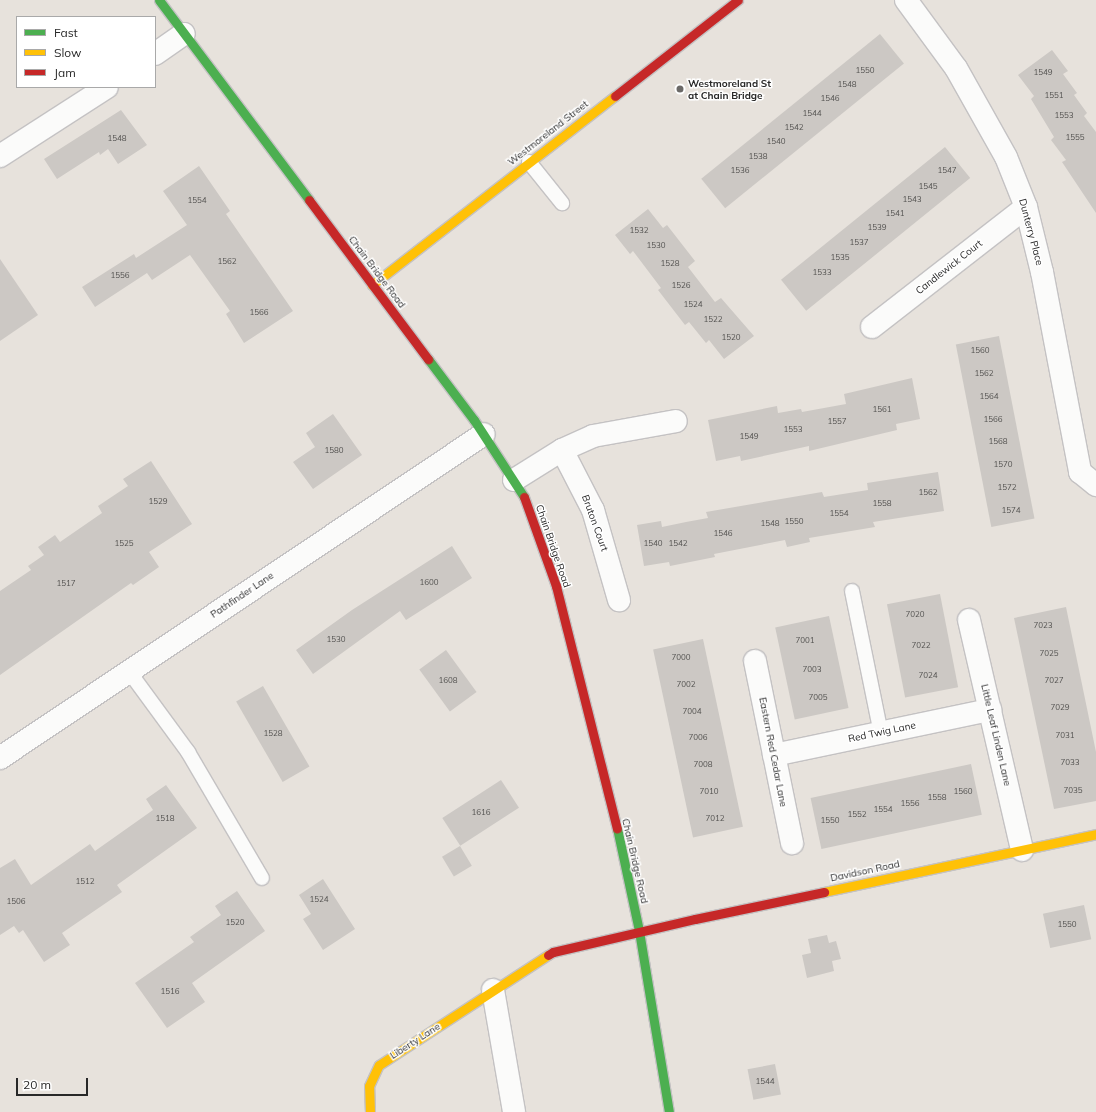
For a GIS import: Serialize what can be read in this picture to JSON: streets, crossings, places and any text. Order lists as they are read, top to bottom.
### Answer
{
  "streets": {
    "main road": [
      "Westmoreland Street",
      "Chain Bridge Road",
      "Davidson Road",
      "Liberty Lane"
    ],
    "street": [
      "Dunterry Place",
      "Candlewick Court",
      "Bruton Court",
      "Pathfinder Lane",
      "Red Twig Lane",
      "Little Leaf Linden Lane",
      "Eastern Red Cedar Lane"
    ]
  },
  "crossings": [
    ["Westmoreland Street", "Chain Bridge Road"],
    ["Dunterry Place", "Candlewick Court"],
    ["Chain Bridge Road", "Pathfinder Lane"],
    ["Chain Bridge Road", "Davidson Road"],
    ["Chain Bridge Road", "Liberty Lane"],
    ["Red Twig Lane", "Little Leaf Linden Lane"],
    ["Red Twig Lane", "Eastern Red Cedar Lane"],
    ["Little Leaf Linden Lane", "Davidson Road"],
    ["Davidson Road", "Liberty Lane"]
  ],
  "places": ["Westmoreland St at Chain Bridge"],
  "house_numbers": [
    "1550",
    "1549",
    "1548",
    "1551",
    "1546",
    "1544",
    "1553",
    "1542",
    "1555",
    "1548",
    "1540",
    "1538",
    "1536",
    "1547",
    "1545",
    "1543",
    "1554",
    "1541",
    "1539",
    "1532",
    "1537",
    "1530",
    "1535",
    "1562",
    "1528",
    "1533",
    "1556",
    "1526",
    "1524",
    "1566",
    "1522",
    "1520",
    "1560",
    "1562",
    "1564",
    "1561",
    "1566",
    "1557",
    "1553",
    "1549",
    "1568",
    "1580",
    "1570",
    "1572",
    "1562",
    "1529",
    "1558",
    "1574",
    "1554",
    "1550",
    "1548",
    "1546",
    "1525",
    "1540",
    "1542",
    "1600",
    "1517",
    "7020",
    "7023",
    "1530",
    "7001",
    "7022",
    "7025",
    "7000",
    "7003",
    "7024",
    "1608",
    "7027",
    "7002",
    "7005",
    "7029",
    "7004",
    "1528",
    "7031",
    "7006",
    "7033",
    "7008",
    "7035",
    "7010",
    "1560",
    "1558",
    "1556",
    "1554",
    "1616",
    "1552",
    "1518",
    "7012",
    "1550",
    "1512",
    "1524",
    "1506",
    "1520",
    "1550",
    "1516",
    "1544"
  ],
  "legend": ["Fast", "Slow", "Jam"],
  "scale_bar": "20 m"
}
